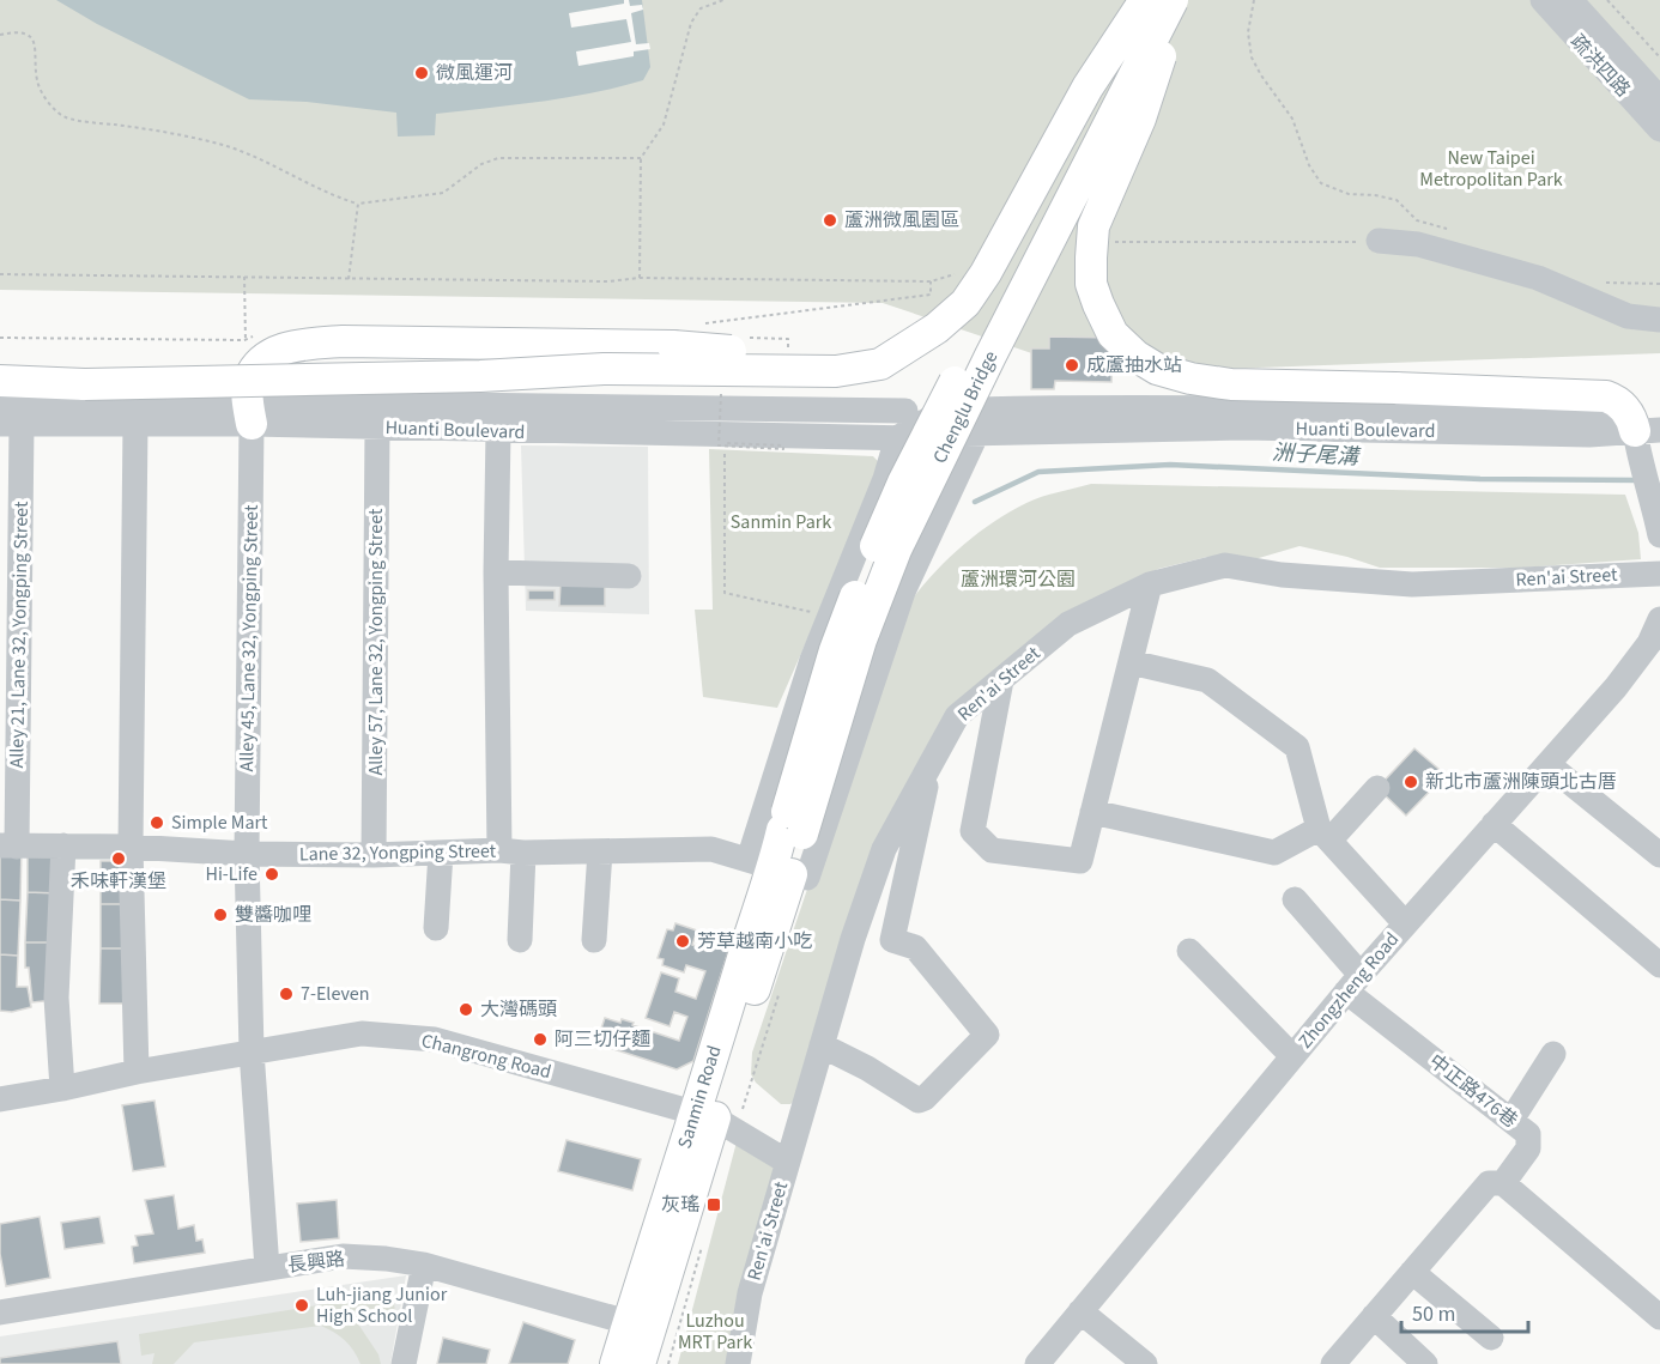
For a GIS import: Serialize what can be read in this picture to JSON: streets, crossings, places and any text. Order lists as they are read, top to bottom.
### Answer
{
  "streets": {
    "main road": ["Chenglu Bridge", "Sanmin Road"],
    "street": [
      "疏洪四路",
      "Huanti Boulevard",
      "Ren'ai Street",
      "Alley 21, Lane 32, Yongping Street",
      "Alley 45, Lane 32, Yongping Street",
      "Alley 57, Lane 32, Yongping Street",
      "Lane 32, Yongping Street",
      "Zhongzheng Road",
      "Changrong Road",
      "中正路476巷",
      "長興路"
    ]
  },
  "crossings": [
    ["Chenglu Bridge", "Sanmin Road"],
    ["Huanti Boulevard", "Alley 21, Lane 32, Yongping Street"],
    ["Huanti Boulevard", "Alley 45, Lane 32, Yongping Street"],
    ["Huanti Boulevard", "Alley 57, Lane 32, Yongping Street"],
    ["Ren'ai Street", "Changrong Road"],
    ["Alley 21, Lane 32, Yongping Street", "Lane 32, Yongping Street"],
    ["Alley 45, Lane 32, Yongping Street", "Lane 32, Yongping Street"],
    ["Alley 45, Lane 32, Yongping Street", "Changrong Road"],
    ["Alley 45, Lane 32, Yongping Street", "長興路"],
    ["Alley 57, Lane 32, Yongping Street", "Lane 32, Yongping Street"],
    ["Lane 32, Yongping Street", "Sanmin Road"],
    ["Zhongzheng Road", "中正路476巷"],
    ["Changrong Road", "Sanmin Road"],
    ["Sanmin Road", "長興路"]
  ],
  "water": ["洲子尾溝"],
  "parks": [
    "New Taipei Metropolitan Park",
    "Sanmin Park",
    "蘆洲環河公園",
    "Luzhou MRT Park"
  ],
  "places": {
    "other": [
      "微風運河",
      "蘆洲微風園區",
      "成蘆抽水站",
      "新北市蘆洲陳頭北古厝",
      "Simple Mart",
      "禾味軒漢堡",
      "Hi-Life",
      "雙醬咖哩",
      "芳草越南小吃",
      "7-Eleven",
      "大灣碼頭",
      "阿三切仔麵",
      "Luh-jiang Junior High School"
    ],
    "transit": ["灰瑤"]
  },
  "scale_bar": "50 m"
}
